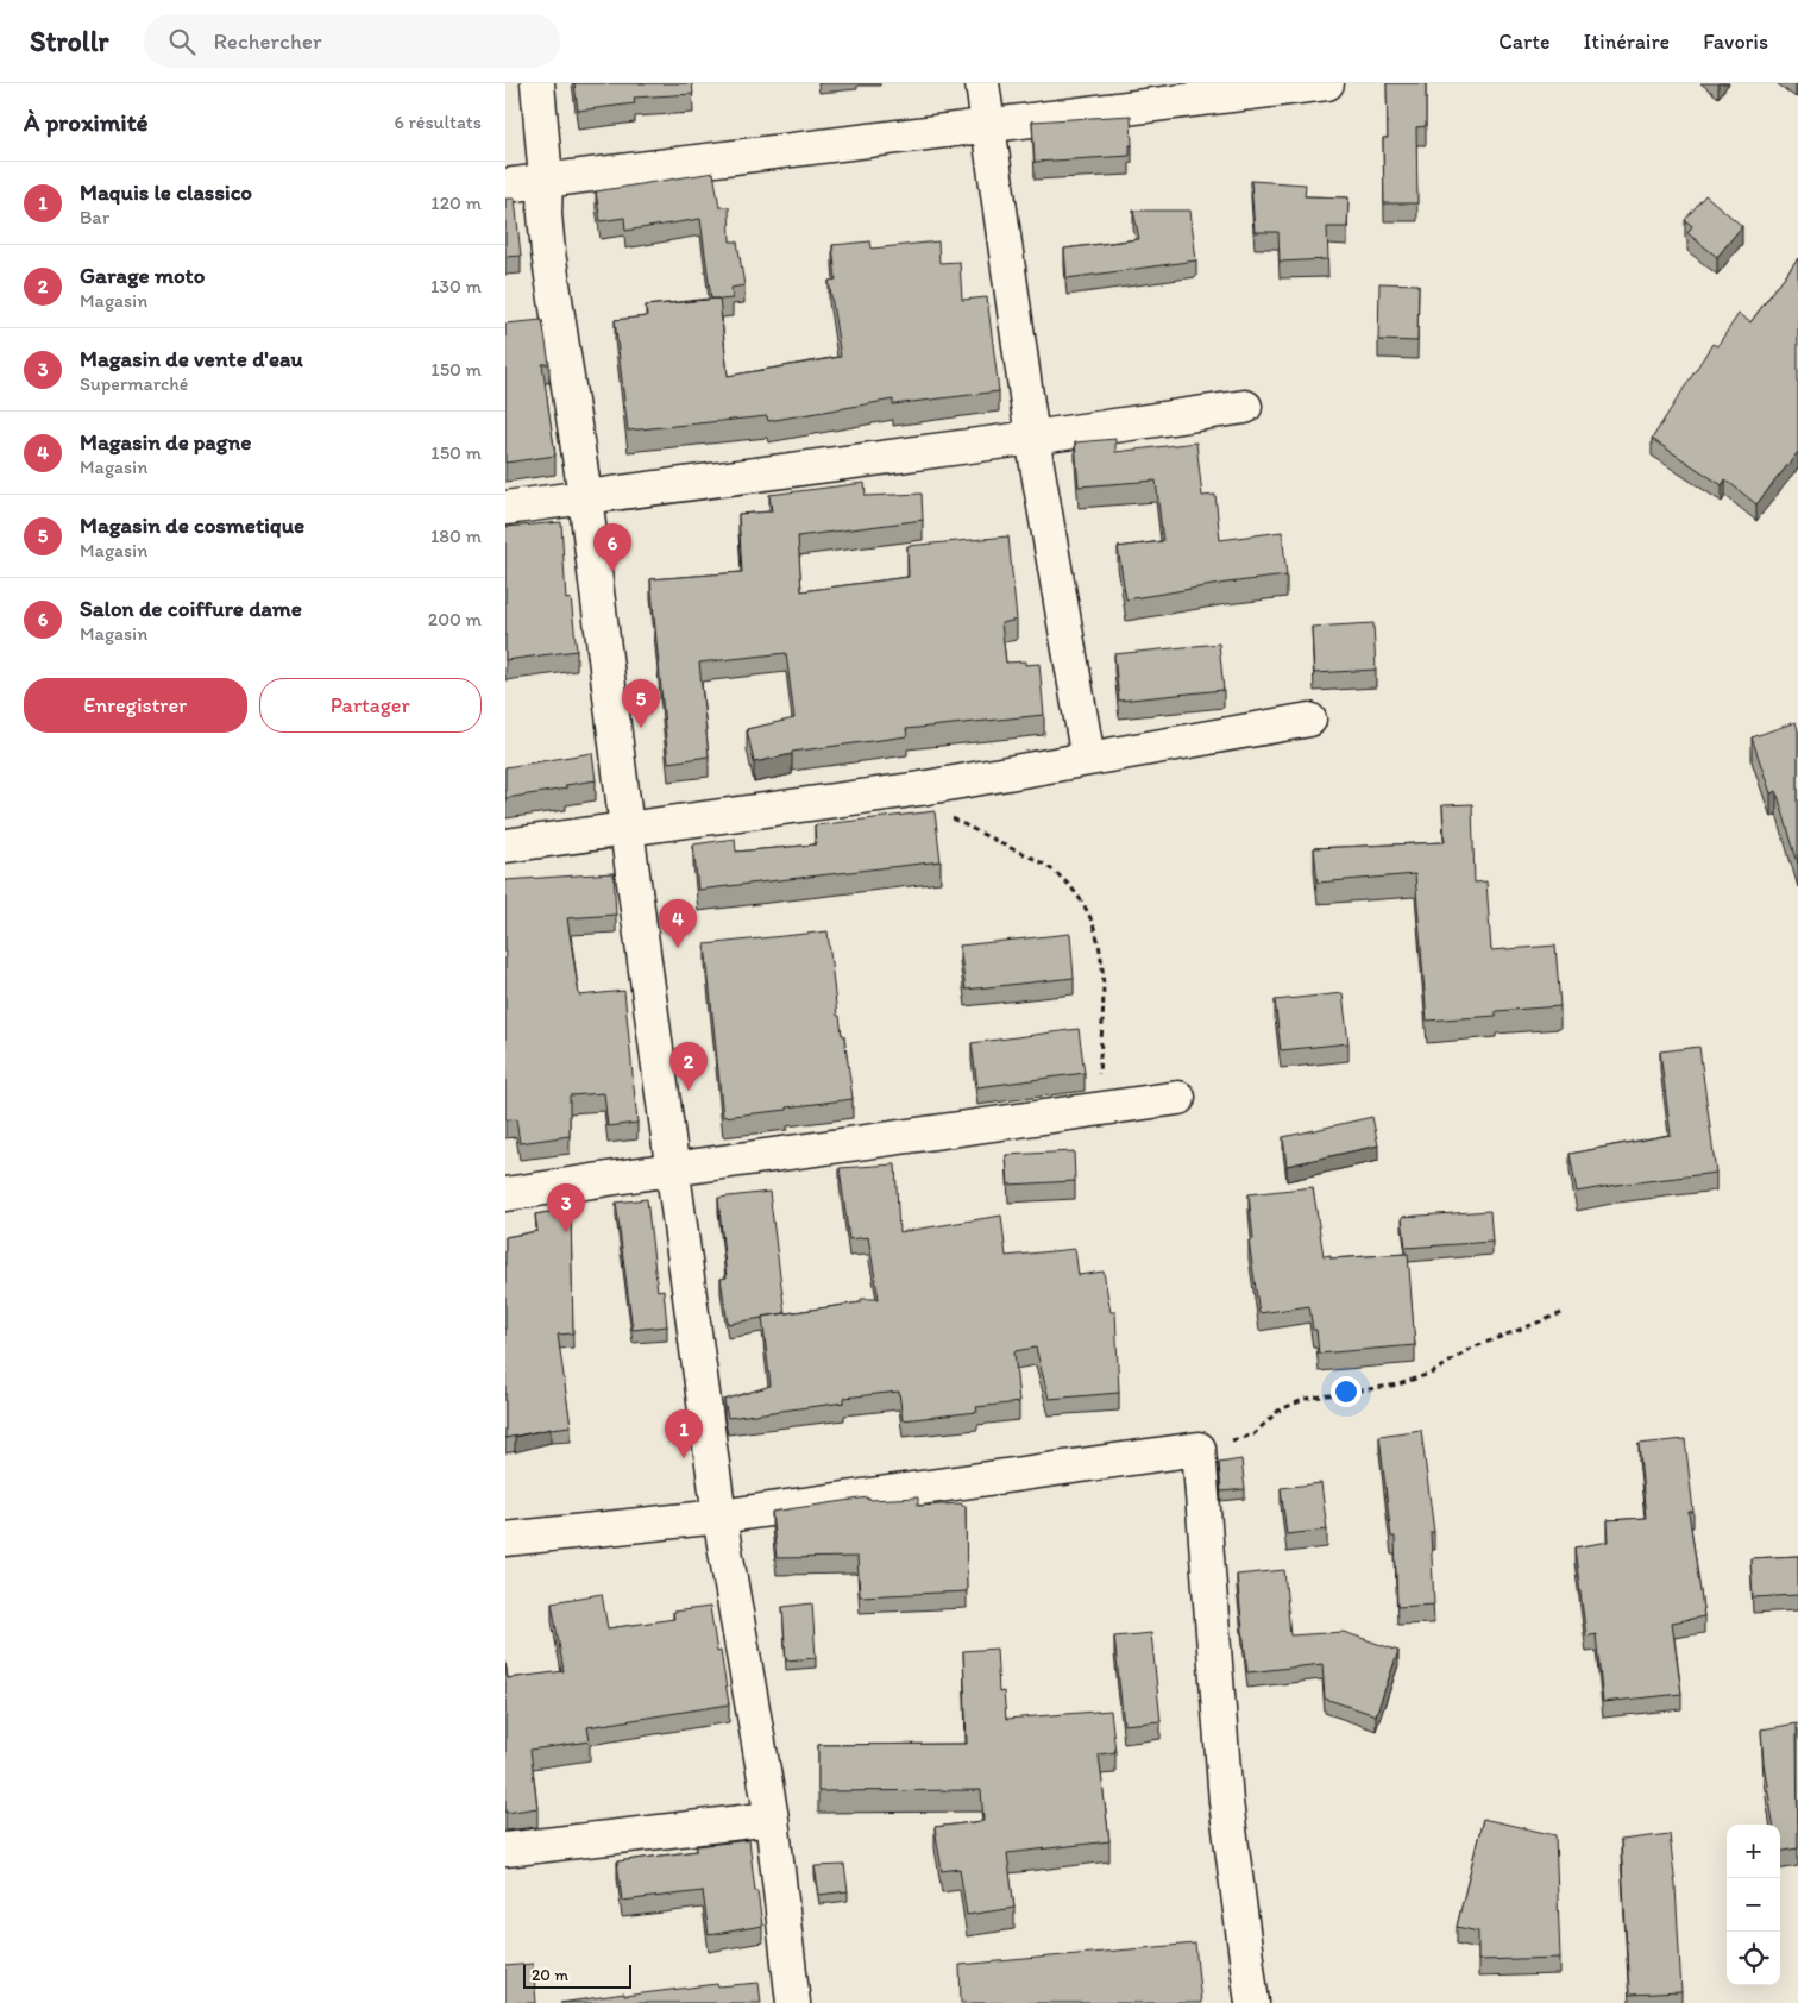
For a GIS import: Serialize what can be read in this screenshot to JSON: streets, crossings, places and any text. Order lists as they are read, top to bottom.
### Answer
{
  "scale_bar": "20 m",
  "page": {
    "header": "Strollr",
    "search": "Rechercher",
    "nav": ["Carte", "Itinéraire", "Favoris"],
    "heading": ["À proximité", "6 résultats"],
    "list": [
      {
        "mark": "1",
        "name": "Maquis le classico",
        "note": "Bar",
        "value": "120 m"
      },
      {
        "mark": "2",
        "name": "Garage moto",
        "note": "Magasin",
        "value": "130 m"
      },
      {
        "mark": "3",
        "name": "Magasin de vente d'eau",
        "note": "Supermarché",
        "value": "150 m"
      },
      {
        "mark": "4",
        "name": "Magasin de pagne",
        "note": "Magasin",
        "value": "150 m"
      },
      {
        "mark": "5",
        "name": "Magasin de cosmetique",
        "note": "Magasin",
        "value": "180 m"
      },
      {
        "mark": "6",
        "name": "Salon de coiffure dame",
        "note": "Magasin",
        "value": "200 m"
      }
    ],
    "pins": [
      "6",
      "5",
      "4",
      "2",
      "3",
      "1"
    ],
    "buttons": ["Enregistrer", "Partager"],
    "map_buttons": ["+", "−"],
    "scale": "20 m"
  }
}
